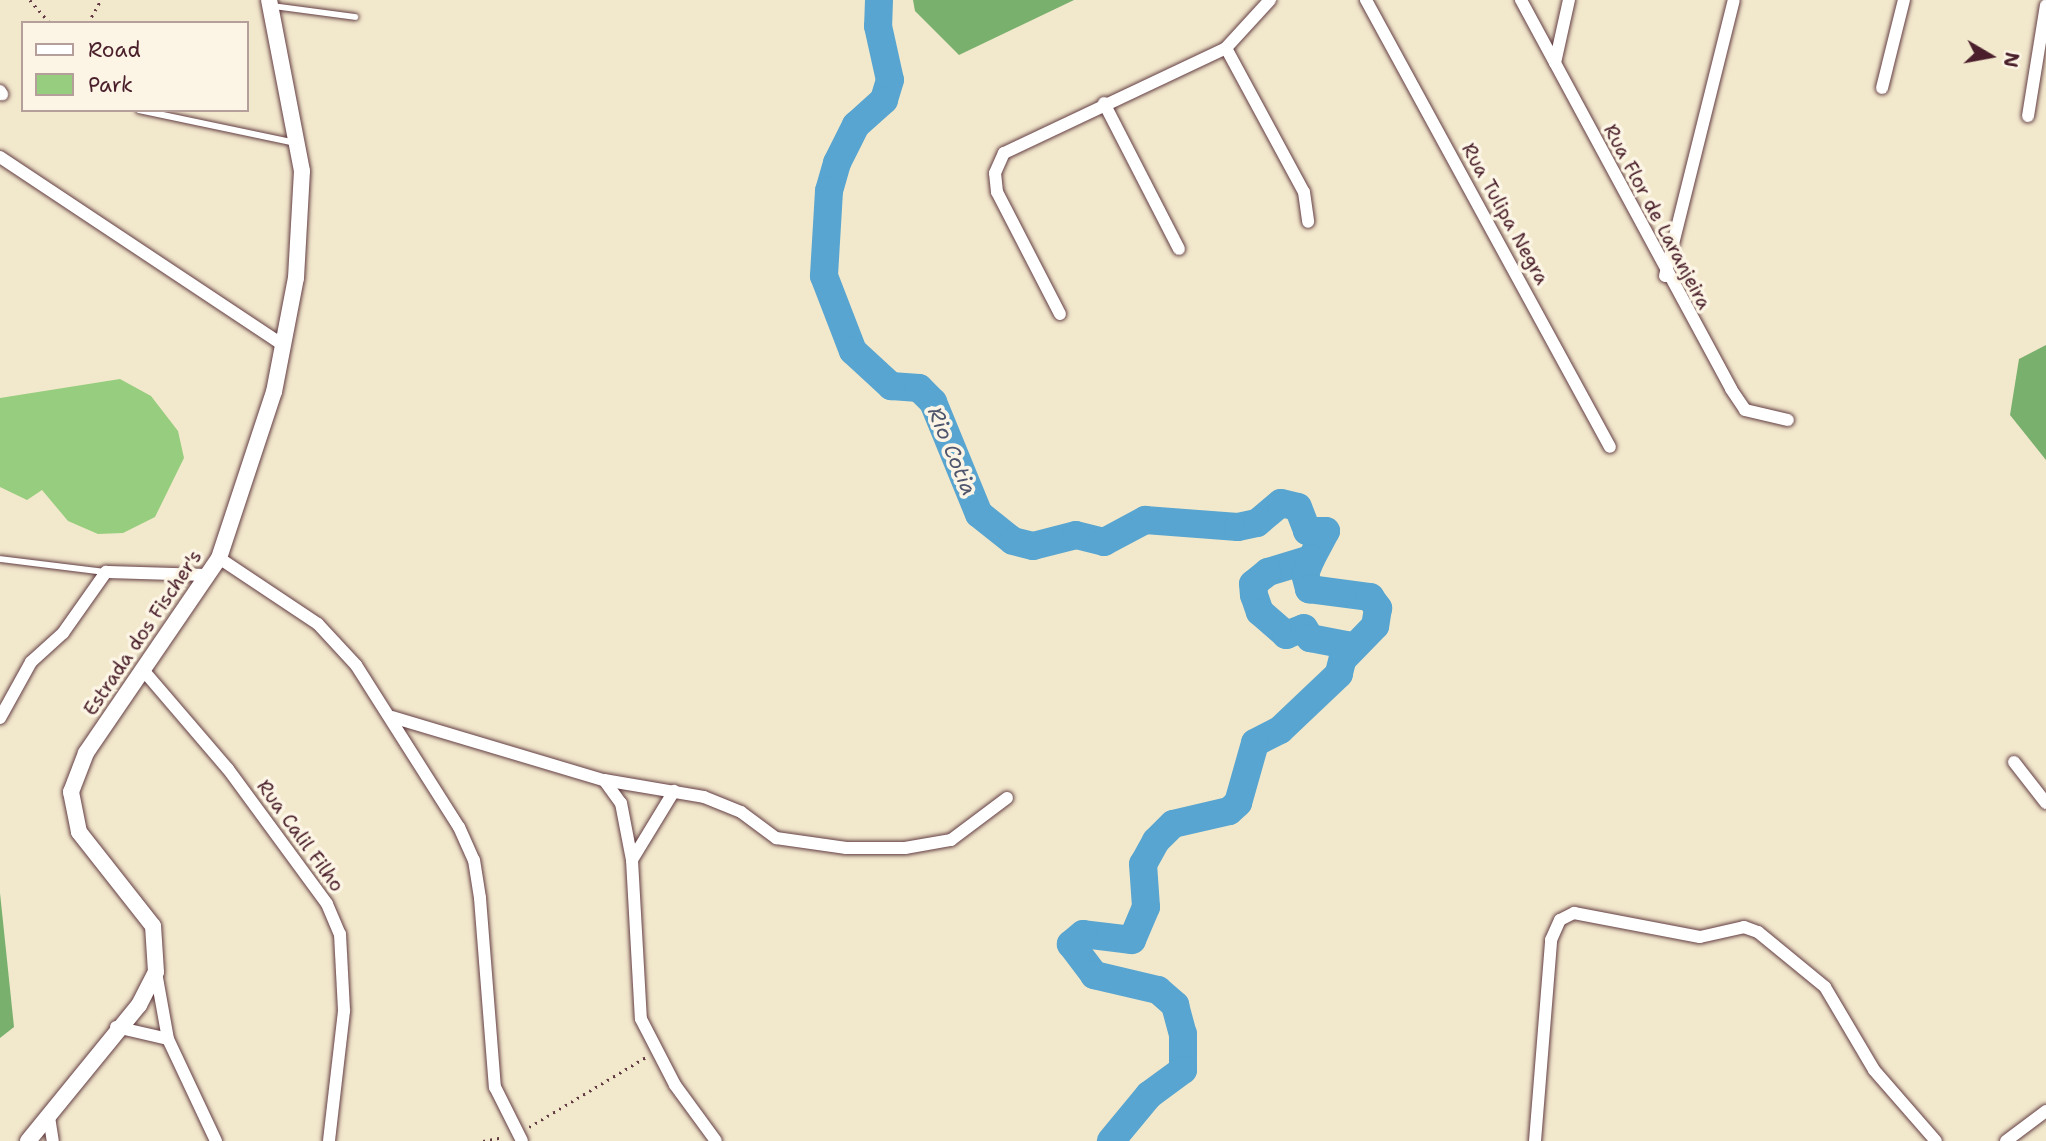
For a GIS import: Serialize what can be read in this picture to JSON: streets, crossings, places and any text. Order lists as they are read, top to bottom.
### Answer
{
  "streets": {
    "street": [
      "Rua Tulipa Negra",
      "Rua Flor de Laranjeira",
      "Estrada dos Fischer's",
      "Rua Calil Filho"
    ]
  },
  "crossings": [
    ["Estrada dos Fischer's", "Rua Calil Filho"]
  ],
  "water": ["Rio Cotia"],
  "legend": ["Road", "Park"],
  "north": "right"
}
